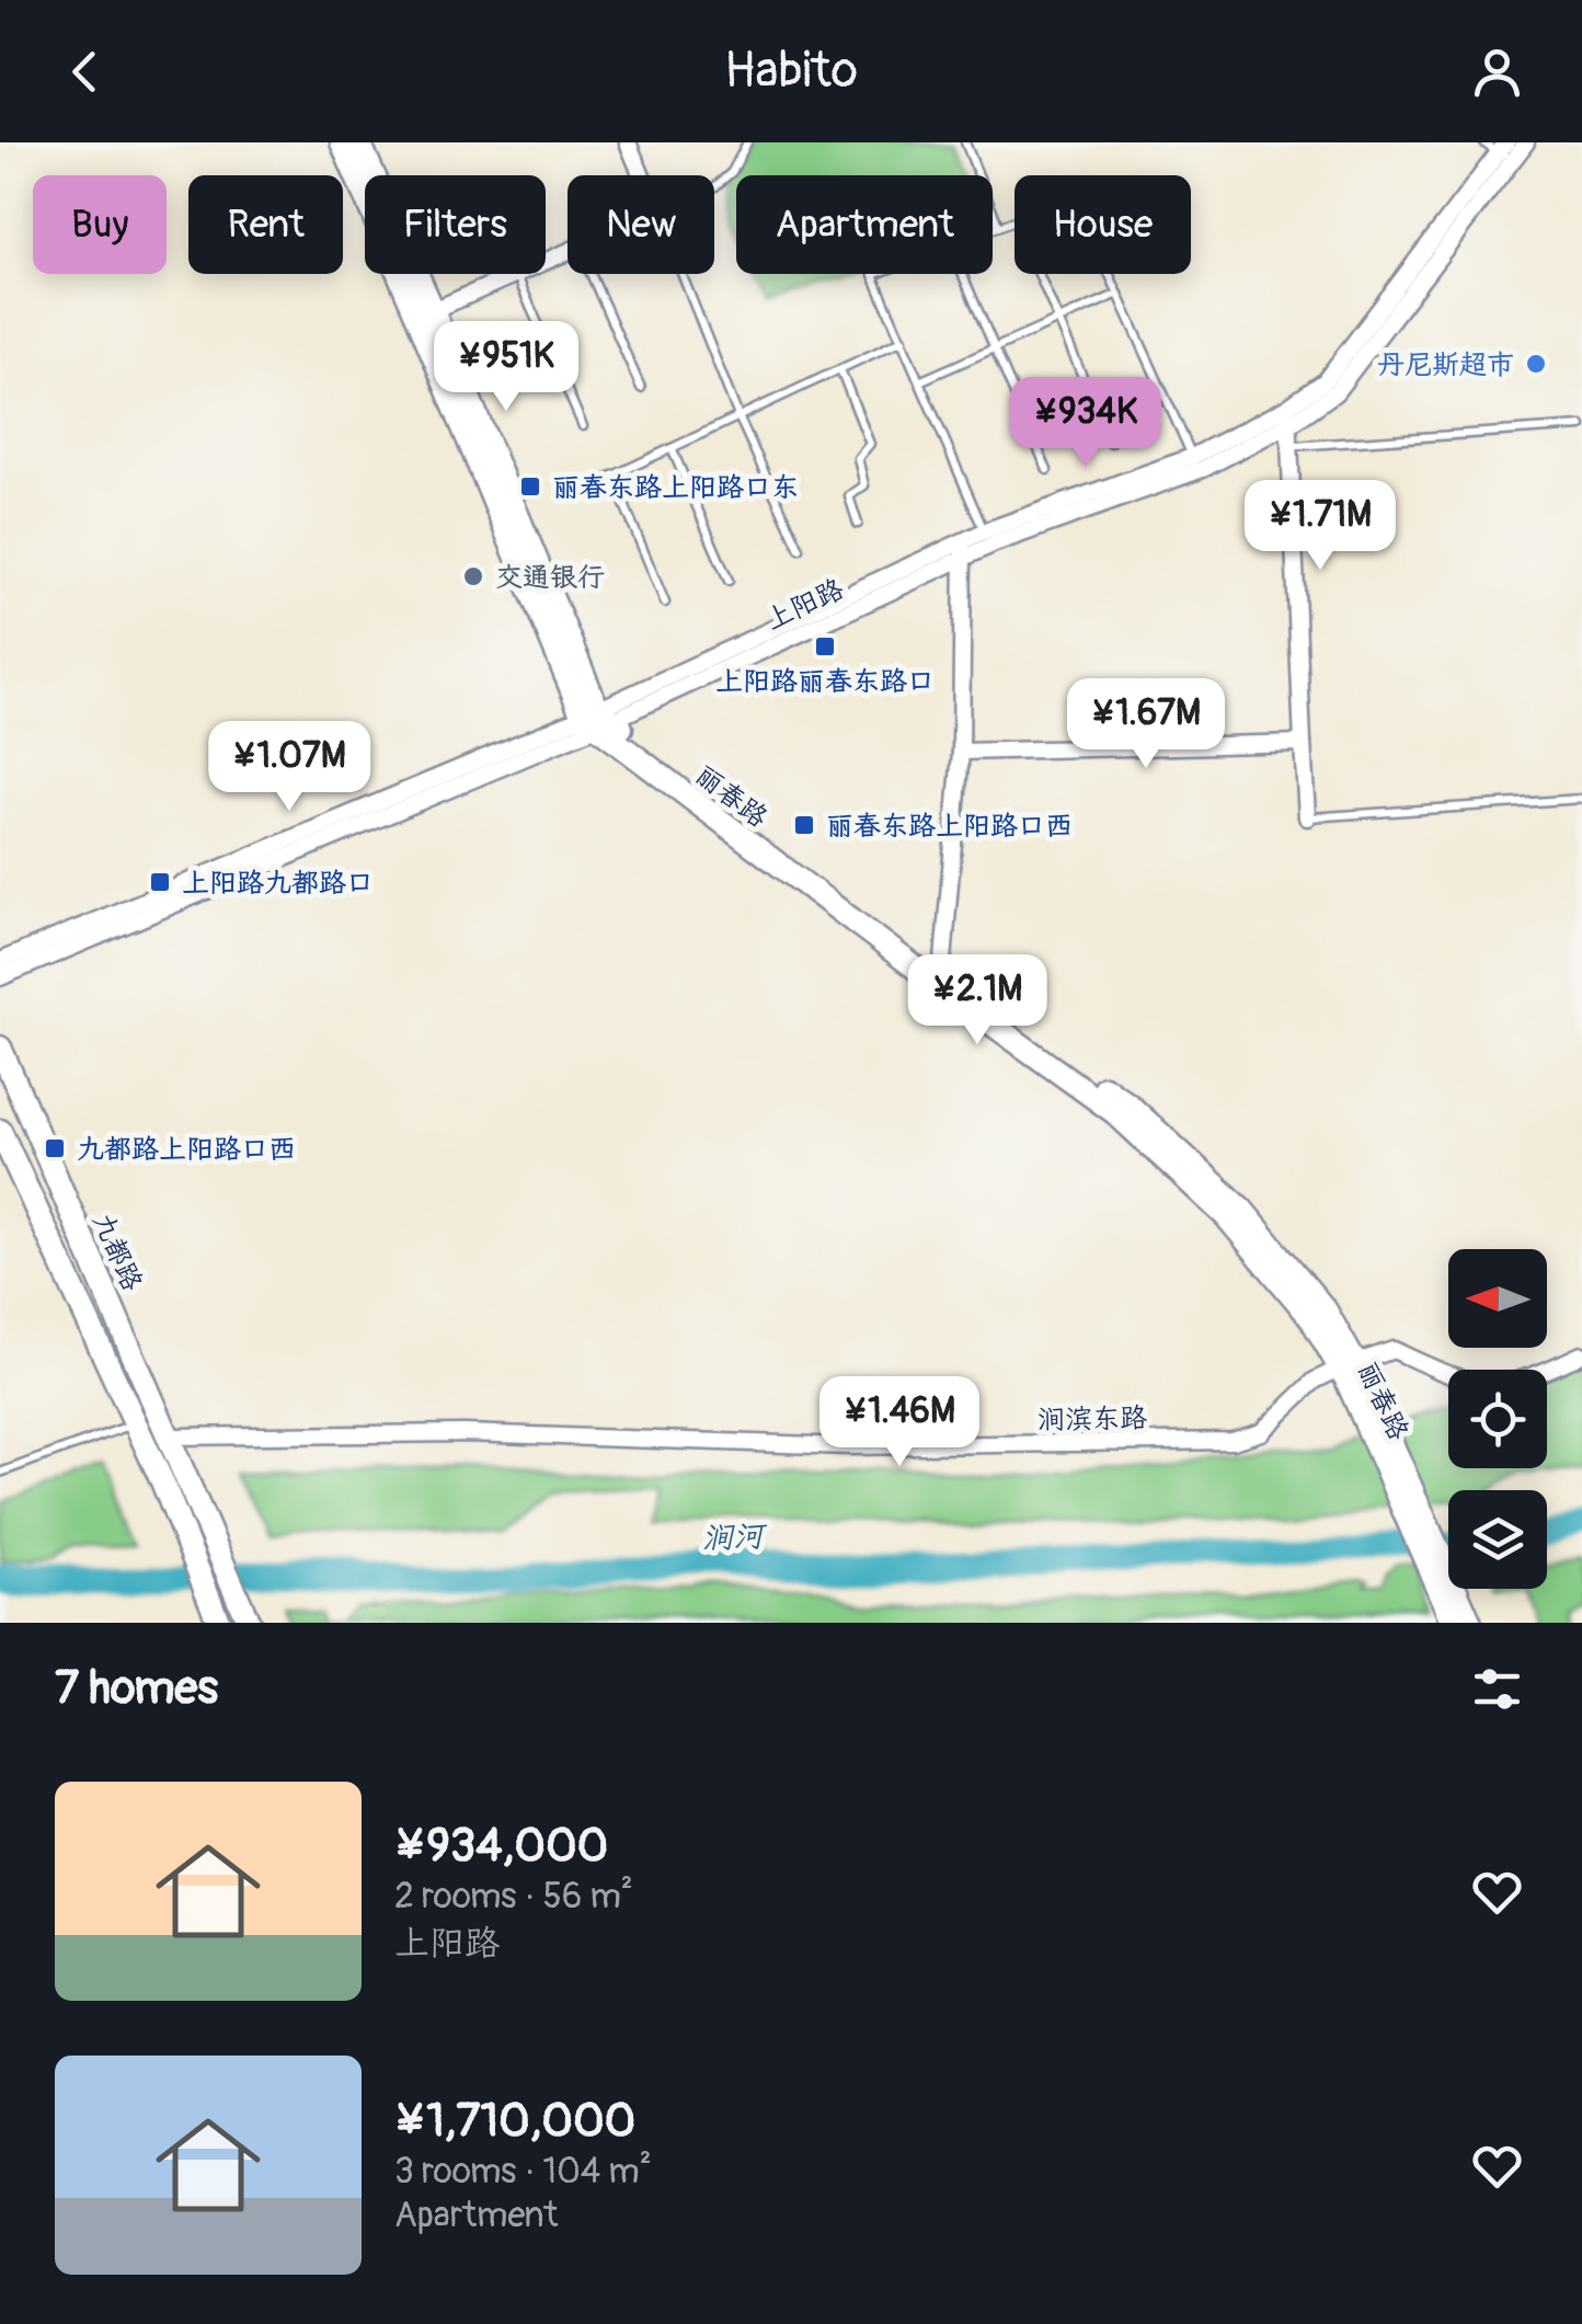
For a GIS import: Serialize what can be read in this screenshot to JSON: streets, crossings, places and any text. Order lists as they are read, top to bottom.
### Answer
{
  "streets": {
    "main road": ["丽春路", "九都路"],
    "street": ["上阳路", "涧滨东路"]
  },
  "crossings": [
    ["上阳路", "丽春路"],
    ["丽春路", "涧滨东路"],
    ["九都路", "涧滨东路"]
  ],
  "water": ["涧河"],
  "places": {
    "other": ["丹尼斯超市", "交通银行"],
    "transit": [
      "丽春东路上阳路口东",
      "上阳路丽春东路口",
      "丽春东路上阳路口西",
      "上阳路九都路口",
      "九都路上阳路口西"
    ]
  },
  "north": "left",
  "page": {
    "header": "Habito",
    "chip": [
      "Buy",
      "Rent",
      "Filters",
      "New",
      "Apartment",
      "House"
    ],
    "price": [
      "¥951K",
      "¥934K",
      "¥1.71M",
      "¥1.67M",
      "¥1.07M",
      "¥2.1M",
      "¥1.46M"
    ],
    "heading": "7 homes",
    "list": [
      {
        "name": "¥934,000",
        "note": "2 rooms · 56 m² · 上阳路"
      },
      {
        "name": "¥1,710,000",
        "note": "3 rooms · 104 m² · Apartment"
      }
    ]
  }
}
